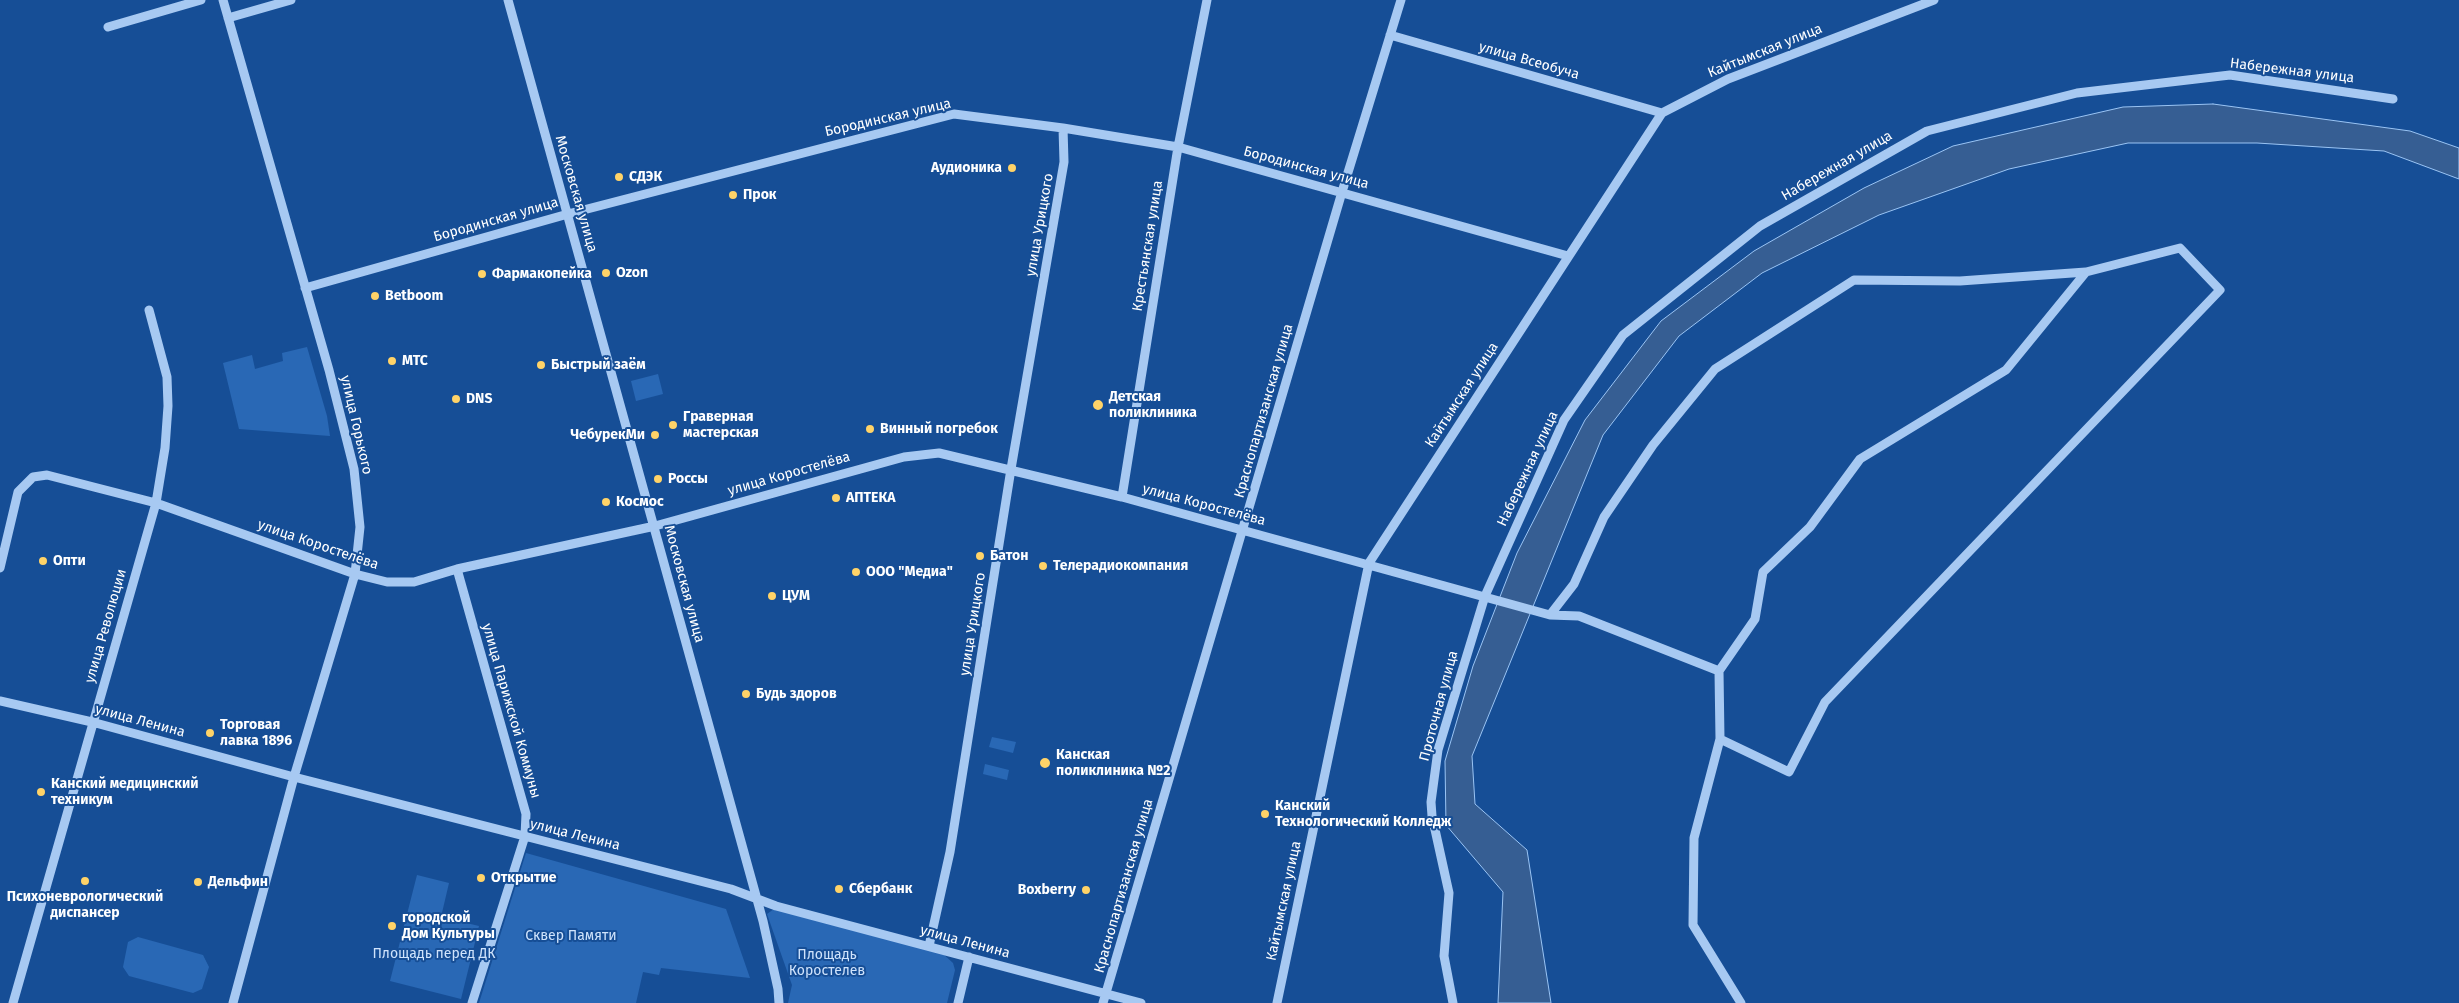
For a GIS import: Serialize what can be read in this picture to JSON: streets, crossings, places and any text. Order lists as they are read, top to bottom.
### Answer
{
  "streets": {
    "street": [
      "Кайтымская улица",
      "улица Всеобуча",
      "Набережная улица",
      "Бородинская улица",
      "Московская улица",
      "улица Урицкого",
      "Крестьянская улица",
      "Краснопартизанская улица",
      "улица Горького",
      "улица Коростелёва",
      "улица Революции",
      "Проточная улица",
      "улица Парижской Коммуны",
      "улица Ленина"
    ]
  },
  "crossings": [
    ["Кайтымская улица", "улица Всеобуча"],
    ["Кайтымская улица", "Бородинская улица"],
    ["Кайтымская улица", "улица Коростелёва"],
    ["улица Всеобуча", "Краснопартизанская улица"],
    ["Набережная улица", "улица Коростелёва"],
    ["Набережная улица", "Проточная улица"],
    ["Бородинская улица", "Московская улица"],
    ["Бородинская улица", "улица Урицкого"],
    ["Бородинская улица", "Крестьянская улица"],
    ["Бородинская улица", "Краснопартизанская улица"],
    ["Бородинская улица", "улица Горького"],
    ["Московская улица", "улица Коростелёва"],
    ["Московская улица", "улица Ленина"],
    ["улица Урицкого", "улица Коростелёва"],
    ["улица Урицкого", "улица Ленина"],
    ["Крестьянская улица", "улица Коростелёва"],
    ["Краснопартизанская улица", "улица Коростелёва"],
    ["Краснопартизанская улица", "улица Ленина"],
    ["улица Горького", "улица Коростелёва"],
    ["улица Горького", "улица Ленина"],
    ["улица Коростелёва", "улица Революции"],
    ["улица Коростелёва", "Проточная улица"],
    ["улица Коростелёва", "улица Парижской Коммуны"],
    ["улица Революции", "улица Ленина"],
    ["улица Парижской Коммуны", "улица Ленина"]
  ],
  "parks": ["Сквер Памяти", "Площадь перед ДК", "Площадь Коростелев"],
  "places": [
    "Аудионика",
    "СДЭК",
    "Прок",
    "Ozon",
    "Фармакопейка",
    "Betboom",
    "МТС",
    "Быстрый заём",
    "DNS",
    "Детская поликлиника",
    "Граверная мастерская",
    "Винный погребок",
    "ЧебурекМи",
    "Россы",
    "АПТЕКА",
    "Космос",
    "Батон",
    "Опти",
    "Телерадиокомпания",
    "ООО \"Медиа\"",
    "ЦУМ",
    "Будь здоров",
    "Торговая лавка 1896",
    "Канская поликлиника №2",
    "Канский медицинский техникум",
    "Канский Технологический Колледж",
    "Открытие",
    "Психоневрологический диспансер",
    "Дельфин",
    "Сбербанк",
    "Boxberry",
    "городской Дом Культуры"
  ]
}
